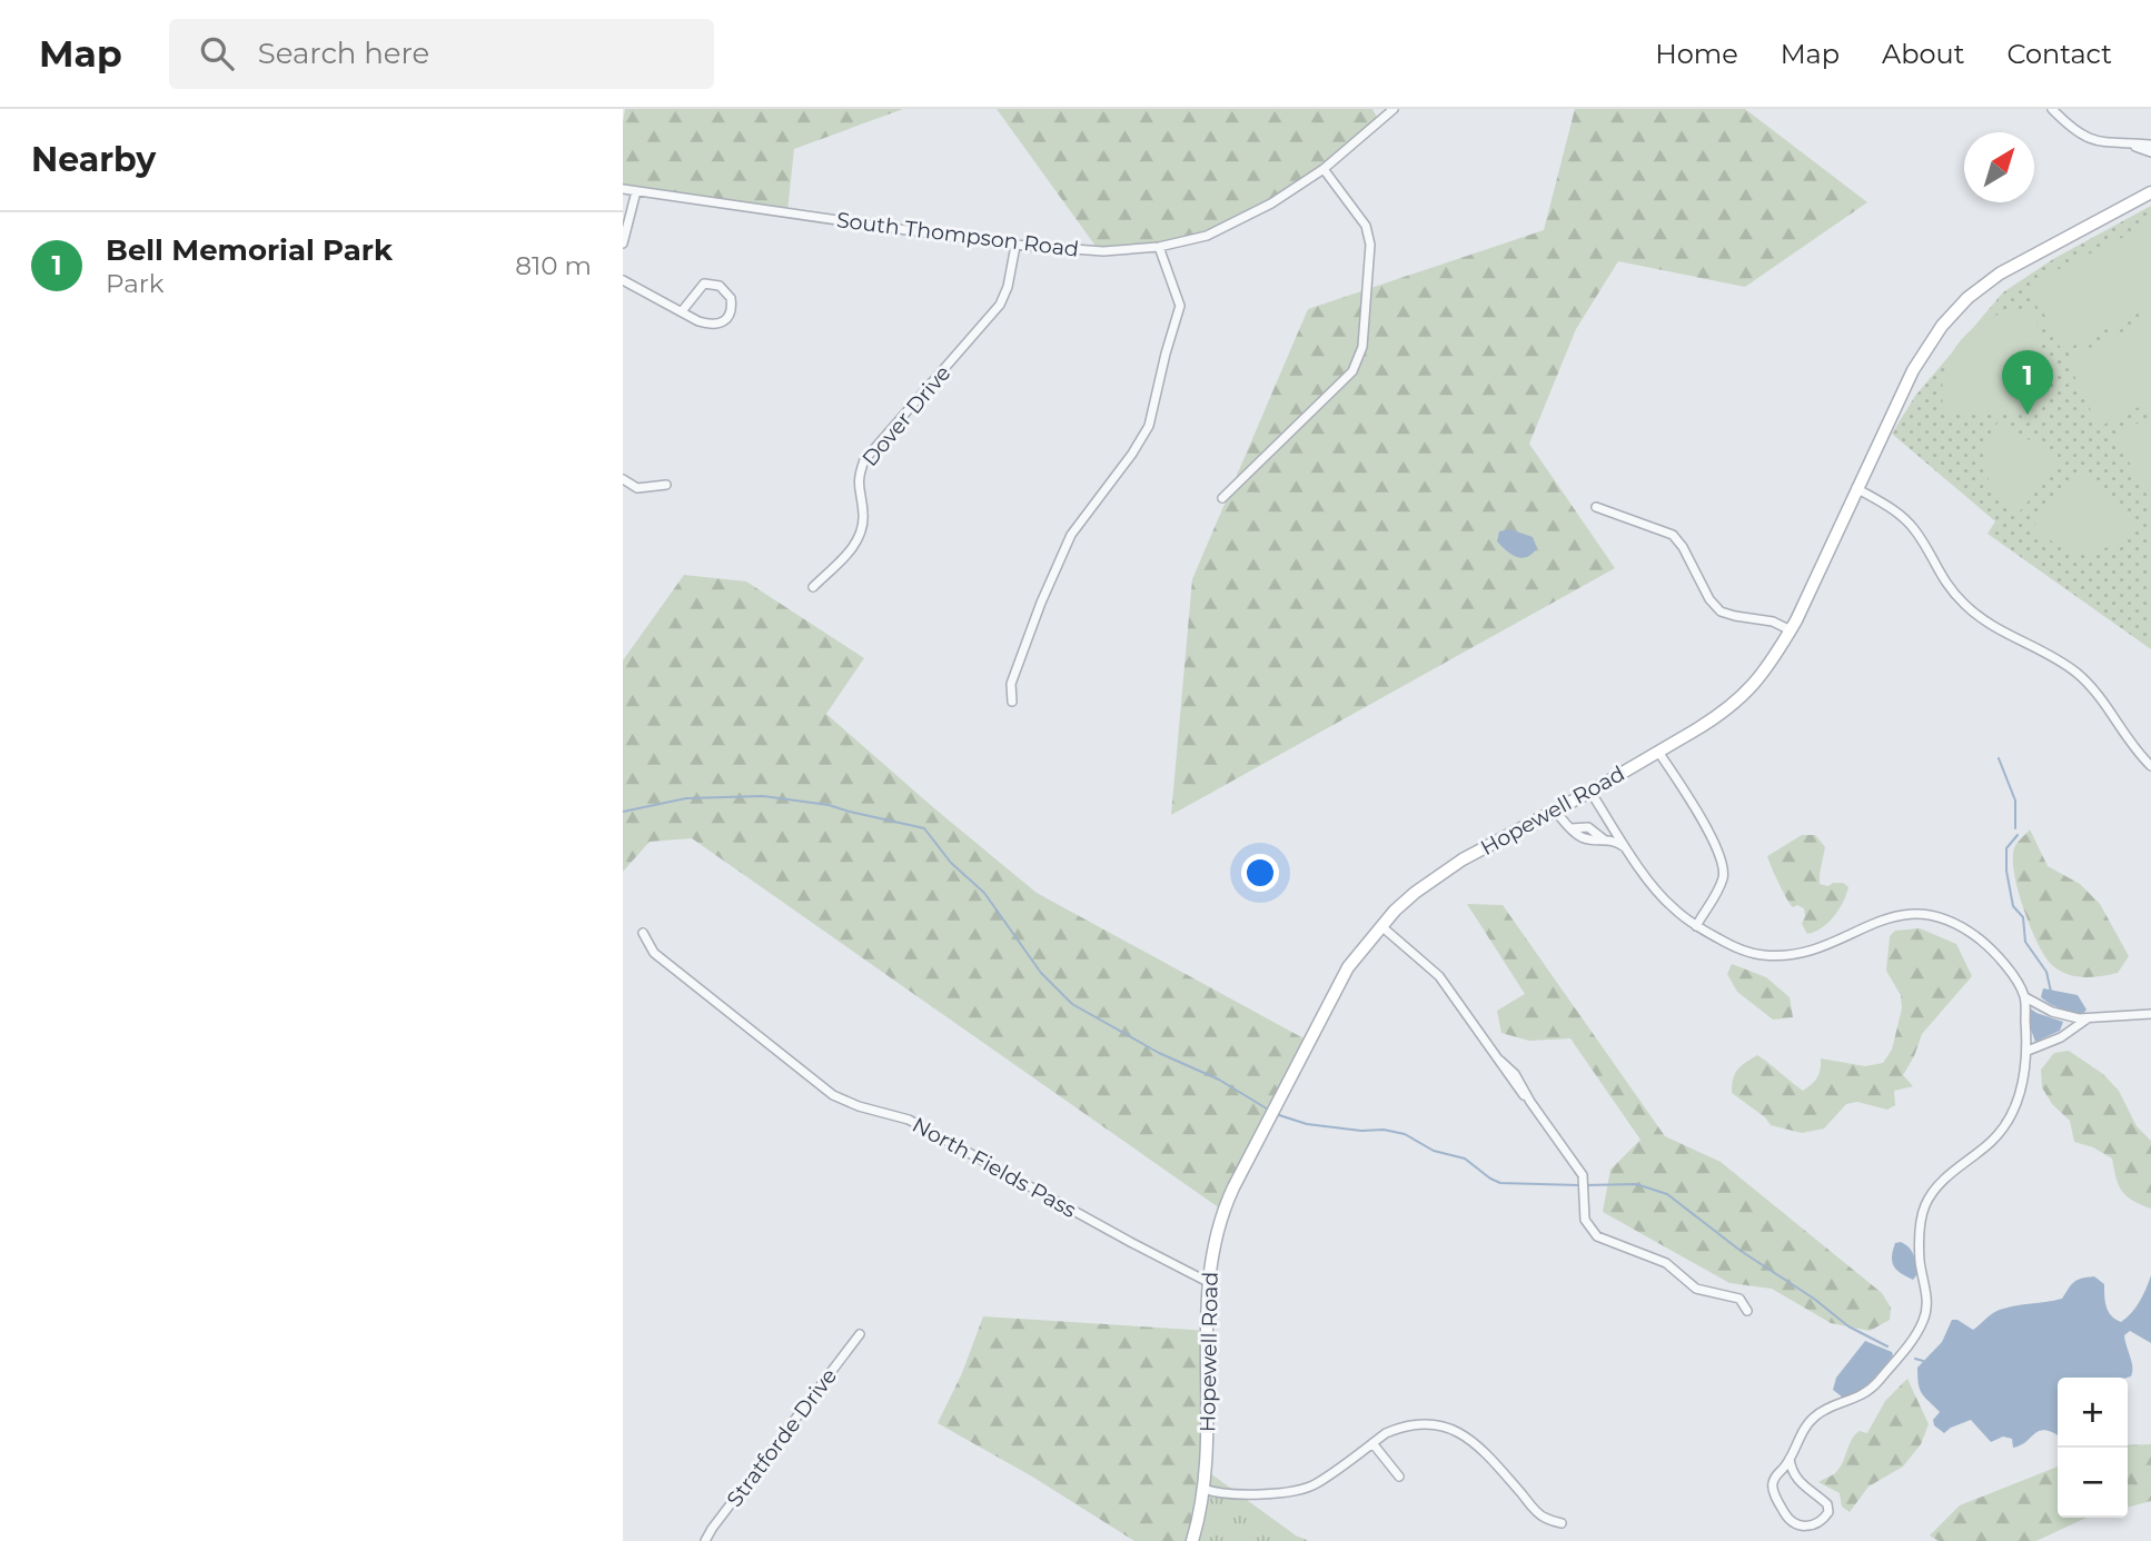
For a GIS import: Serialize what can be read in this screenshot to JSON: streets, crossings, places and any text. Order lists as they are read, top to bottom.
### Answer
{
  "streets": {
    "street": [
      "South Thompson Road",
      "Dover Drive",
      "Hopewell Road",
      "North Fields Pass",
      "Stratforde Drive"
    ]
  },
  "crossings": [
    ["South Thompson Road", "Dover Drive"],
    ["Hopewell Road", "North Fields Pass"]
  ],
  "north": "top right",
  "page": {
    "header": "Map",
    "search": "Search here",
    "nav": [
      "Home",
      "Map",
      "About",
      "Contact"
    ],
    "heading": "Nearby",
    "list": [
      {
        "mark": "1",
        "name": "Bell Memorial Park",
        "note": "Park",
        "value": "810 m"
      }
    ],
    "pins": "1",
    "map_buttons": ["+", "−"]
  }
}
